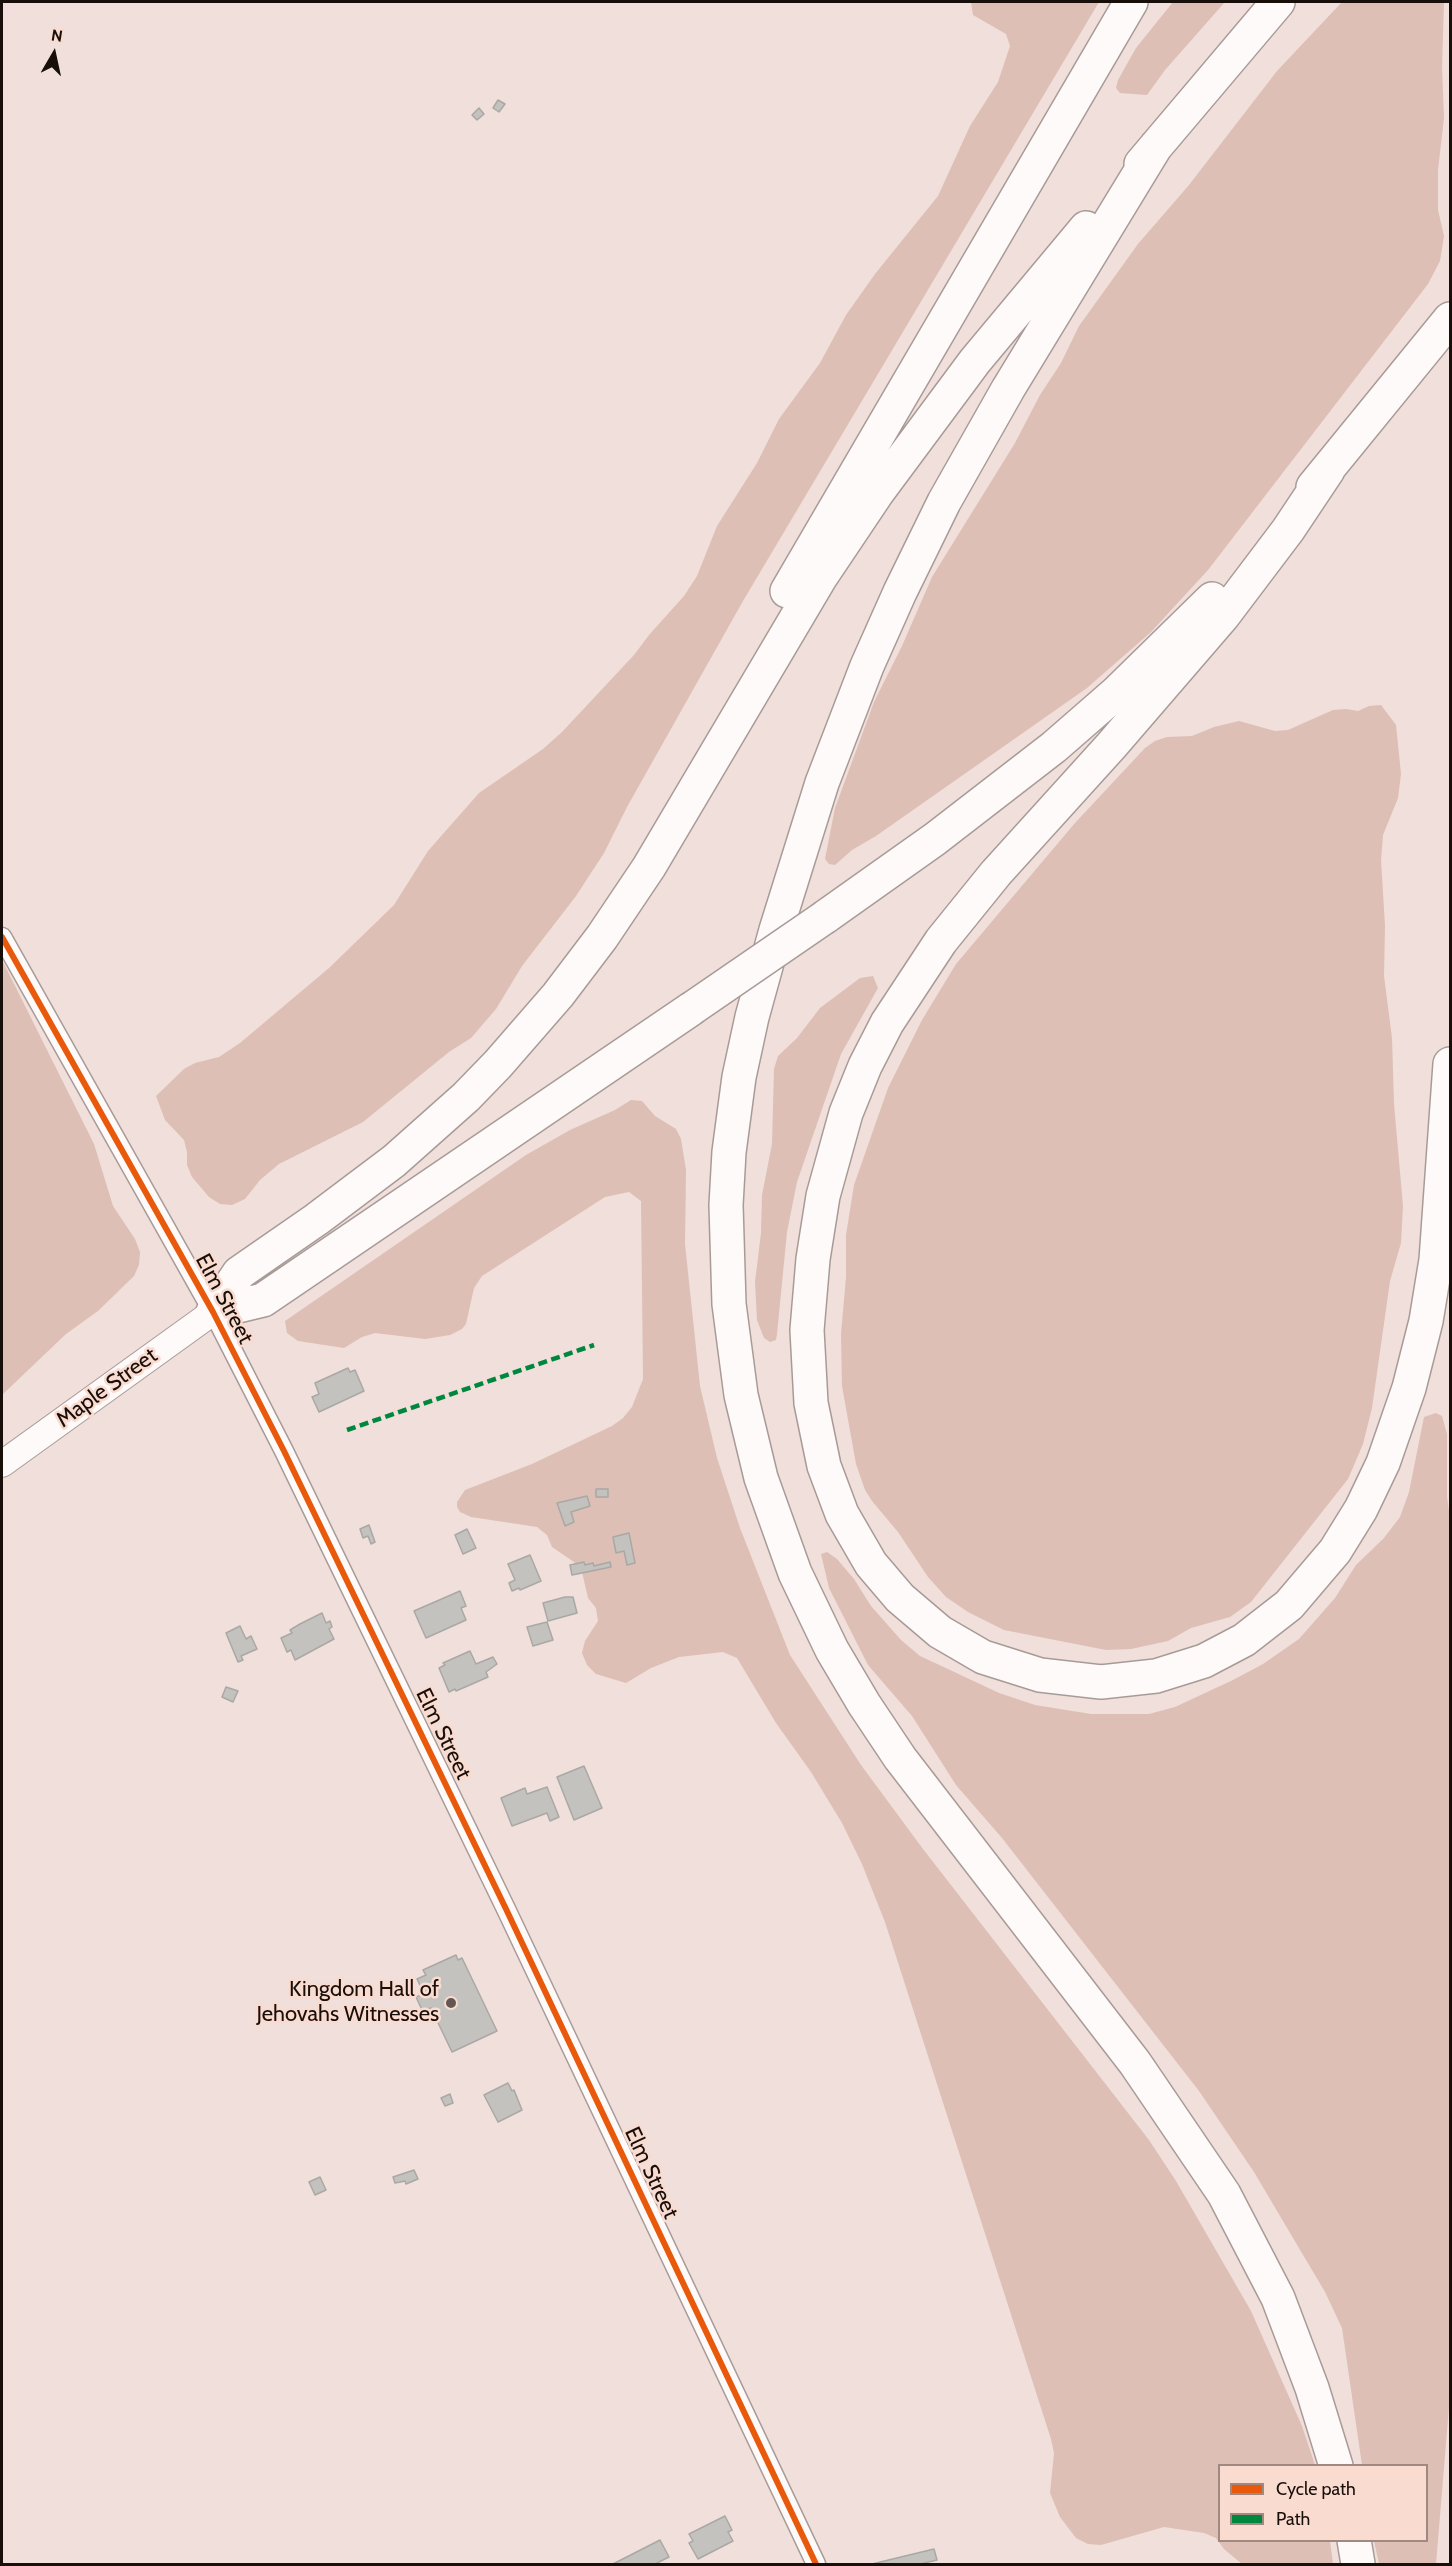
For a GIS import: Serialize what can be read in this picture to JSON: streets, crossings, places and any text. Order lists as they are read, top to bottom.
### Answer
{
  "streets": {
    "main road": ["Maple Street"],
    "street": ["Elm Street"]
  },
  "crossings": [
    ["Elm Street", "Maple Street"]
  ],
  "places": ["Kingdom Hall of Jehovahs Witnesses"],
  "legend": ["Cycle path", "Path"],
  "north": "top"
}
